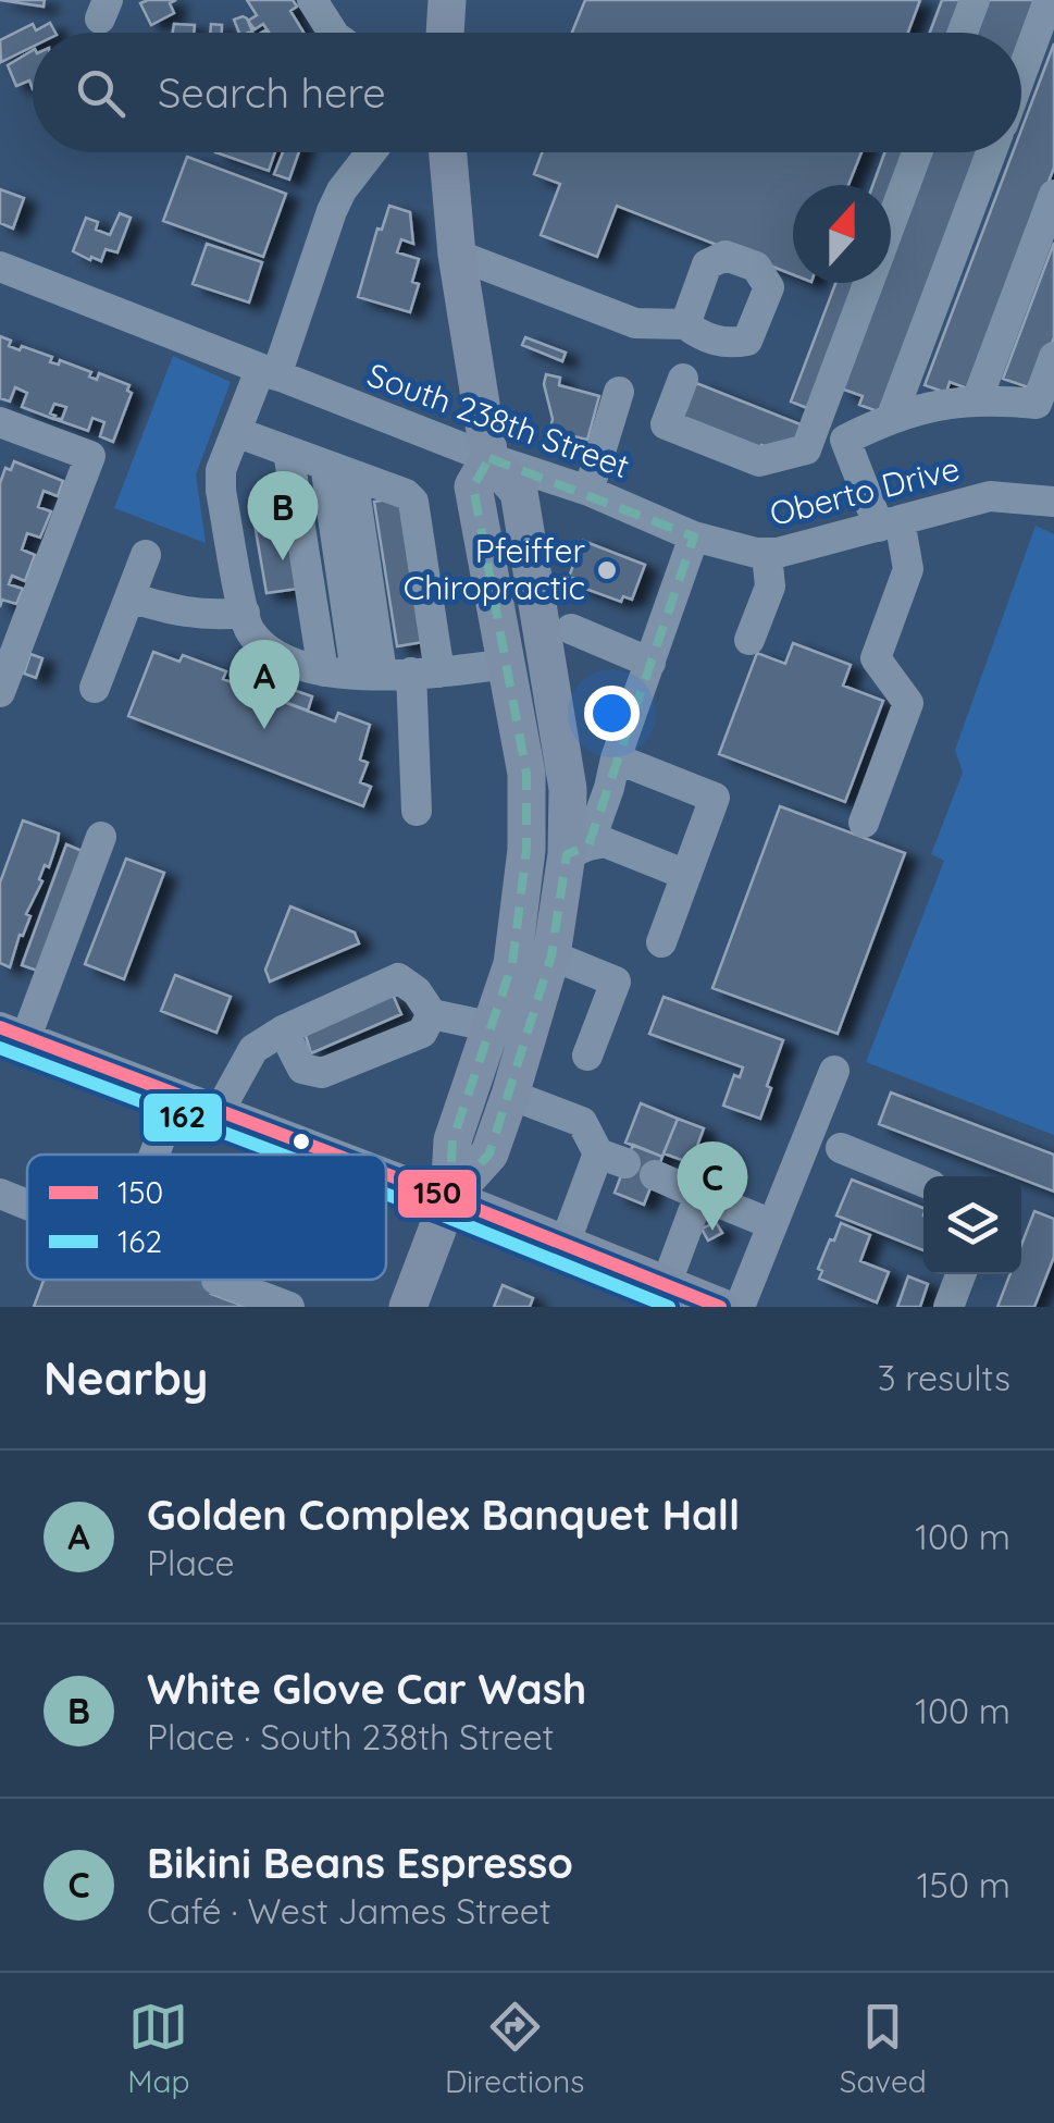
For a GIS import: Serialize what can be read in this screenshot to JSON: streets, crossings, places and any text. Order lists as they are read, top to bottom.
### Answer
{
  "streets": {
    "street": ["South 238th Street", "Oberto Drive"]
  },
  "crossings": [
    ["South 238th Street", "Oberto Drive"]
  ],
  "places": ["Pfeiffer Chiropractic"],
  "lines": ["transit line 150", "transit line 162"],
  "legend": ["150", "162"],
  "north": "top",
  "page": {
    "search": "Search here",
    "pins": ["B", "A", "C"],
    "heading": ["Nearby", "3 results"],
    "list": [
      {
        "mark": "A",
        "name": "Golden Complex Banquet Hall",
        "note": "Place",
        "value": "100 m"
      },
      {
        "mark": "B",
        "name": "White Glove Car Wash",
        "note": "Place · South 238th Street",
        "value": "100 m"
      },
      {
        "mark": "C",
        "name": "Bikini Beans Espresso",
        "note": "Café · West James Street",
        "value": "150 m"
      }
    ],
    "nav": ["Map", "Directions", "Saved"]
  }
}
